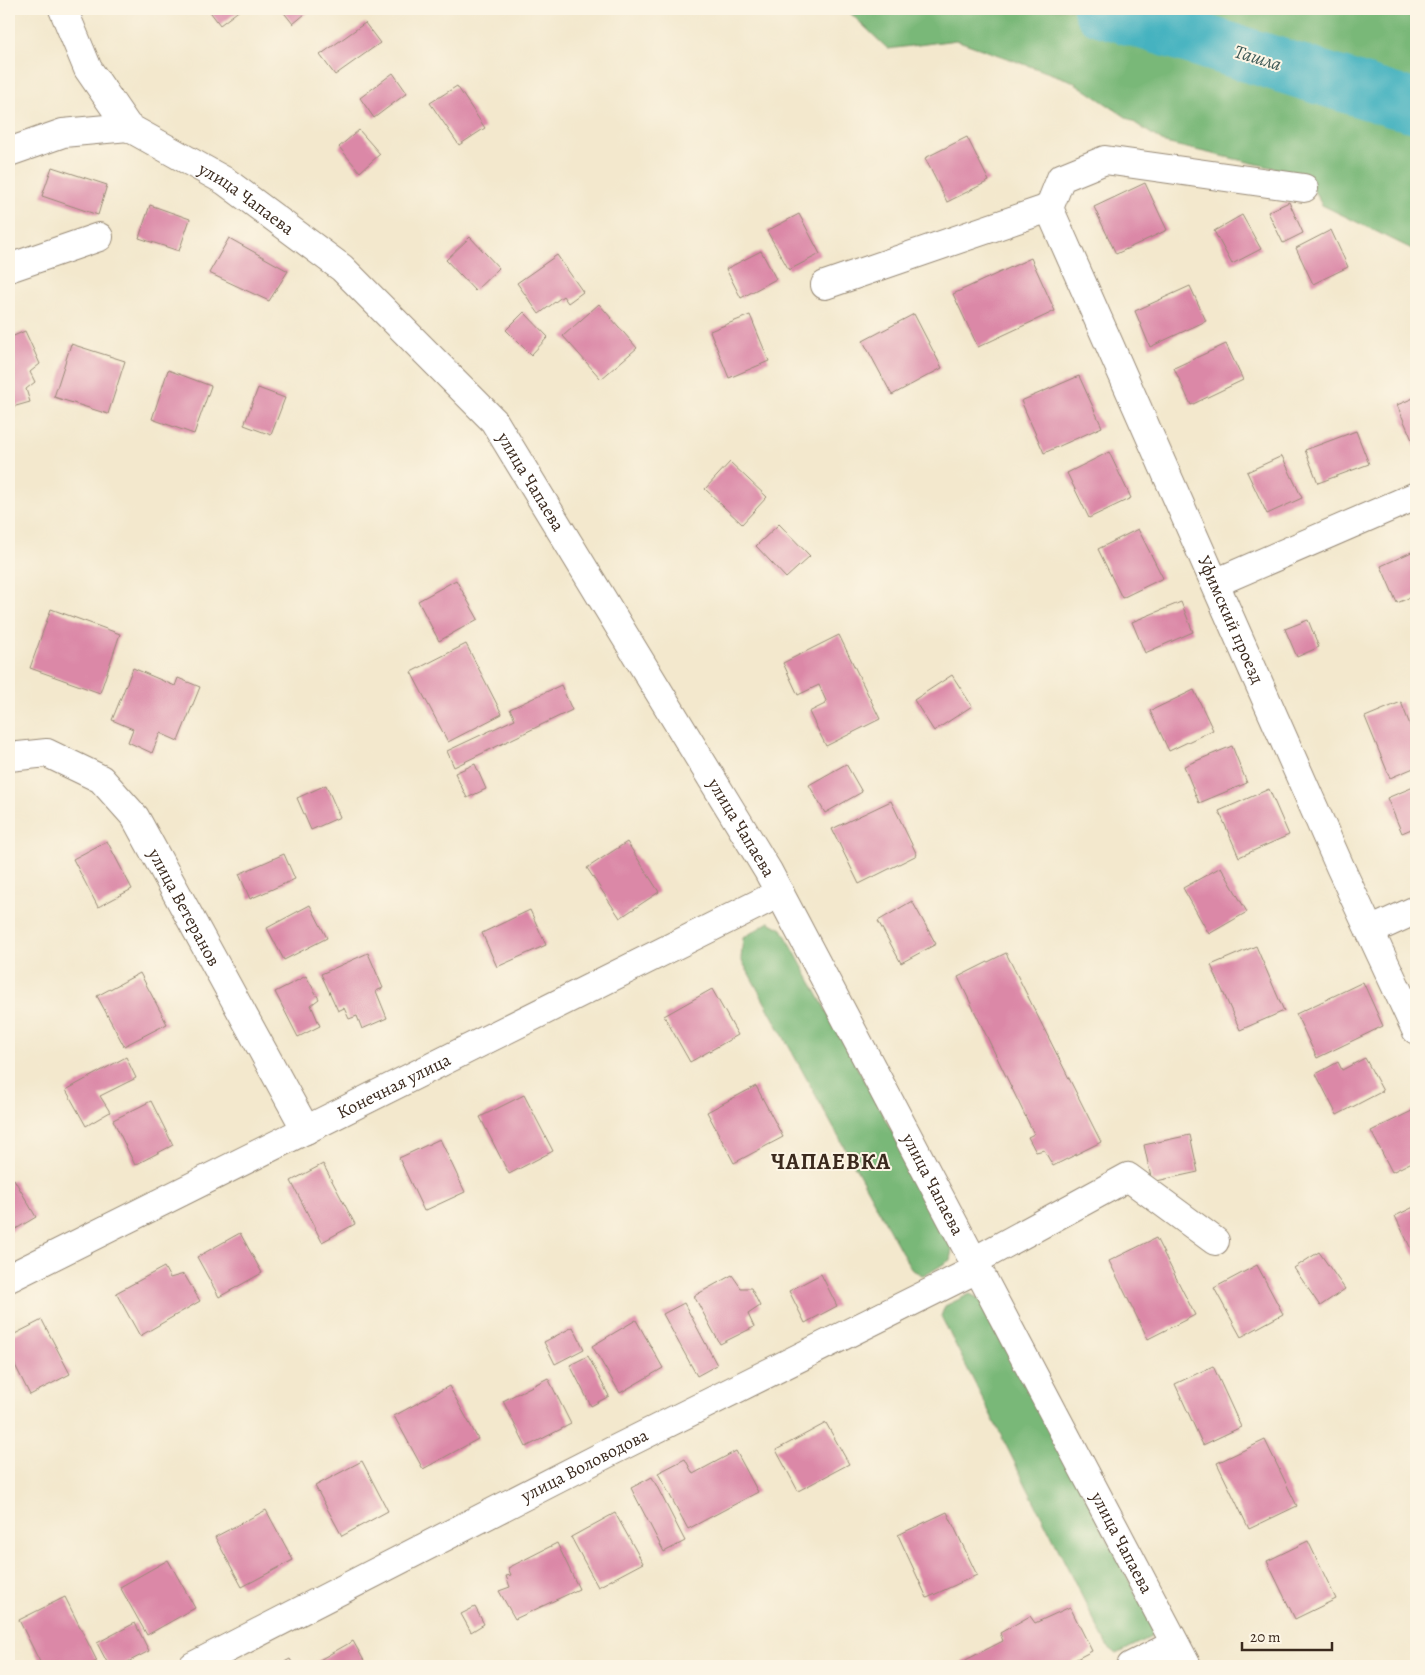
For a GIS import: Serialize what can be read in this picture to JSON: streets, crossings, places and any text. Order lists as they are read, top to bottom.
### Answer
{
  "streets": {
    "street": [
      "улица Чапаева",
      "Уфимский проезд",
      "улица Ветеранов",
      "Конечная улица",
      "улица Воловодова"
    ]
  },
  "crossings": [
    ["улица Чапаева", "Конечная улица"],
    ["улица Чапаева", "улица Воловодова"],
    ["улица Ветеранов", "Конечная улица"]
  ],
  "districts": ["ЧАПАЕВКА"],
  "water": ["Ташла"],
  "scale_bar": "20 m"
}
